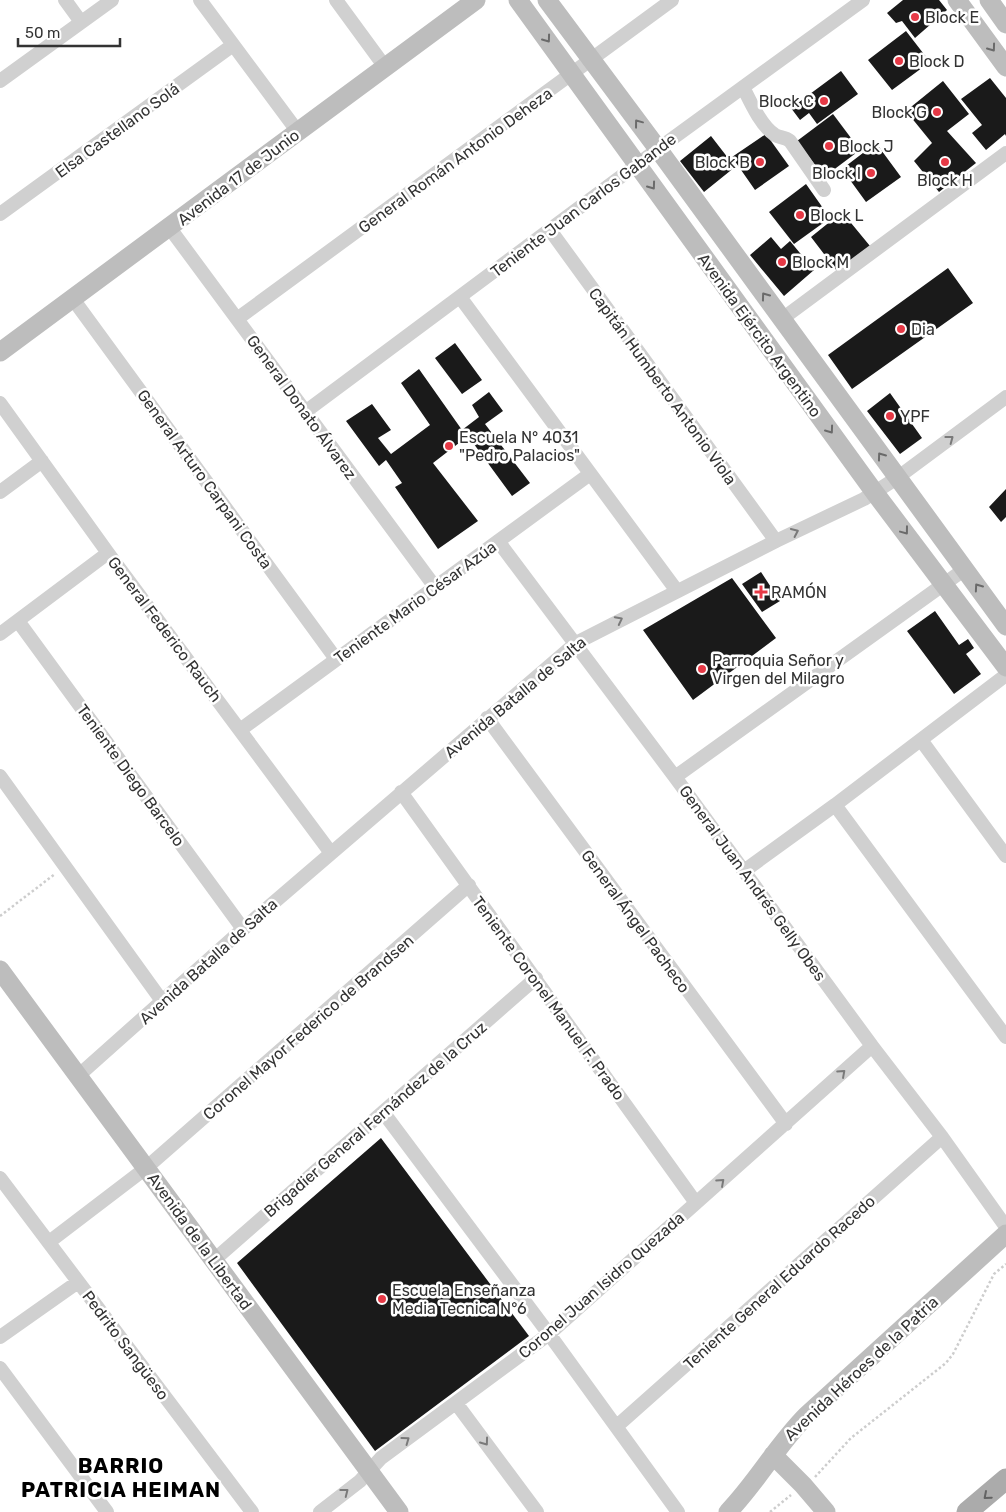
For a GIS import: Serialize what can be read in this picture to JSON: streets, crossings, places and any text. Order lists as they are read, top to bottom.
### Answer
{
  "streets": {
    "main road": [
      "Avenida 17 de Junio",
      "Avenida Ejército Argentino",
      "Avenida de la Libertad",
      "Avenida Héroes de la Patria"
    ],
    "street": [
      "Elsa Castellano Solá",
      "General Román Antonio Deheza",
      "Teniente Juan Carlos Gabande",
      "Capitán Humberto Antonio Viola",
      "General Donato Álvarez",
      "General Arturo Carpani Costa",
      "Teniente Mario César Azúa",
      "General Federico Rauch",
      "Avenida Batalla de Salta",
      "Teniente Diego Barcelo",
      "General Juan Andrés Gelly Obes",
      "General Ángel Pacheco",
      "Teniente Coronel Manuel F. Prado",
      "Coronel Mayor Federico de Brandsen",
      "Brigadier General Fernández de la Cruz",
      "Teniente General Eduardo Racedo",
      "Coronel Juan Isidro Quezada",
      "Pedrito Sangüeso"
    ]
  },
  "crossings": [
    ["General Román Antonio Deheza", "Avenida Ejército Argentino"],
    ["General Román Antonio Deheza", "General Donato Álvarez"],
    ["Avenida 17 de Junio", "General Donato Álvarez"],
    ["Avenida 17 de Junio", "General Arturo Carpani Costa"],
    ["Teniente Juan Carlos Gabande", "Avenida Ejército Argentino"],
    ["Teniente Juan Carlos Gabande", "Capitán Humberto Antonio Viola"],
    ["Teniente Juan Carlos Gabande", "General Donato Álvarez"],
    ["Avenida Ejército Argentino", "Avenida Batalla de Salta"],
    ["Capitán Humberto Antonio Viola", "Avenida Batalla de Salta"],
    ["General Donato Álvarez", "Teniente Mario César Azúa"],
    ["General Arturo Carpani Costa", "Teniente Mario César Azúa"],
    ["Teniente Mario César Azúa", "General Federico Rauch"],
    ["Teniente Mario César Azúa", "General Juan Andrés Gelly Obes"],
    ["General Federico Rauch", "Avenida Batalla de Salta"],
    ["Avenida Batalla de Salta", "Teniente Diego Barcelo"],
    ["Avenida Batalla de Salta", "General Juan Andrés Gelly Obes"],
    ["Avenida Batalla de Salta", "General Ángel Pacheco"],
    ["Avenida Batalla de Salta", "Teniente Coronel Manuel F. Prado"],
    ["Avenida Batalla de Salta", "Avenida de la Libertad"],
    ["General Juan Andrés Gelly Obes", "Teniente General Eduardo Racedo"],
    ["General Juan Andrés Gelly Obes", "Coronel Juan Isidro Quezada"],
    ["General Ángel Pacheco", "Coronel Juan Isidro Quezada"],
    ["Teniente Coronel Manuel F. Prado", "Coronel Mayor Federico de Brandsen"],
    ["Teniente Coronel Manuel F. Prado", "Brigadier General Fernández de la Cruz"],
    ["Teniente Coronel Manuel F. Prado", "Coronel Juan Isidro Quezada"],
    ["Coronel Mayor Federico de Brandsen", "Avenida de la Libertad"],
    ["Coronel Mayor Federico de Brandsen", "Pedrito Sangüeso"],
    ["Brigadier General Fernández de la Cruz", "Avenida de la Libertad"],
    ["Avenida de la Libertad", "Coronel Juan Isidro Quezada"]
  ],
  "one_way": ["Coronel Juan Isidro Quezada"],
  "districts": ["BARRIO PATRICIA HEIMAN"],
  "places": {
    "other": [
      "Block E",
      "Block D",
      "Block C",
      "Block G",
      "Block J",
      "Block B",
      "Block H",
      "Block I",
      "Block L",
      "Block M",
      "Dia",
      "YPF",
      "Escuela N° 4031 \"Pedro Palacios\"",
      "Parroquia Señor y Virgen del Milagro",
      "Escuela Enseñanza Media Tecnica N°6"
    ],
    "health": ["RAMÓN"]
  },
  "scale_bar": "50 m"
}
